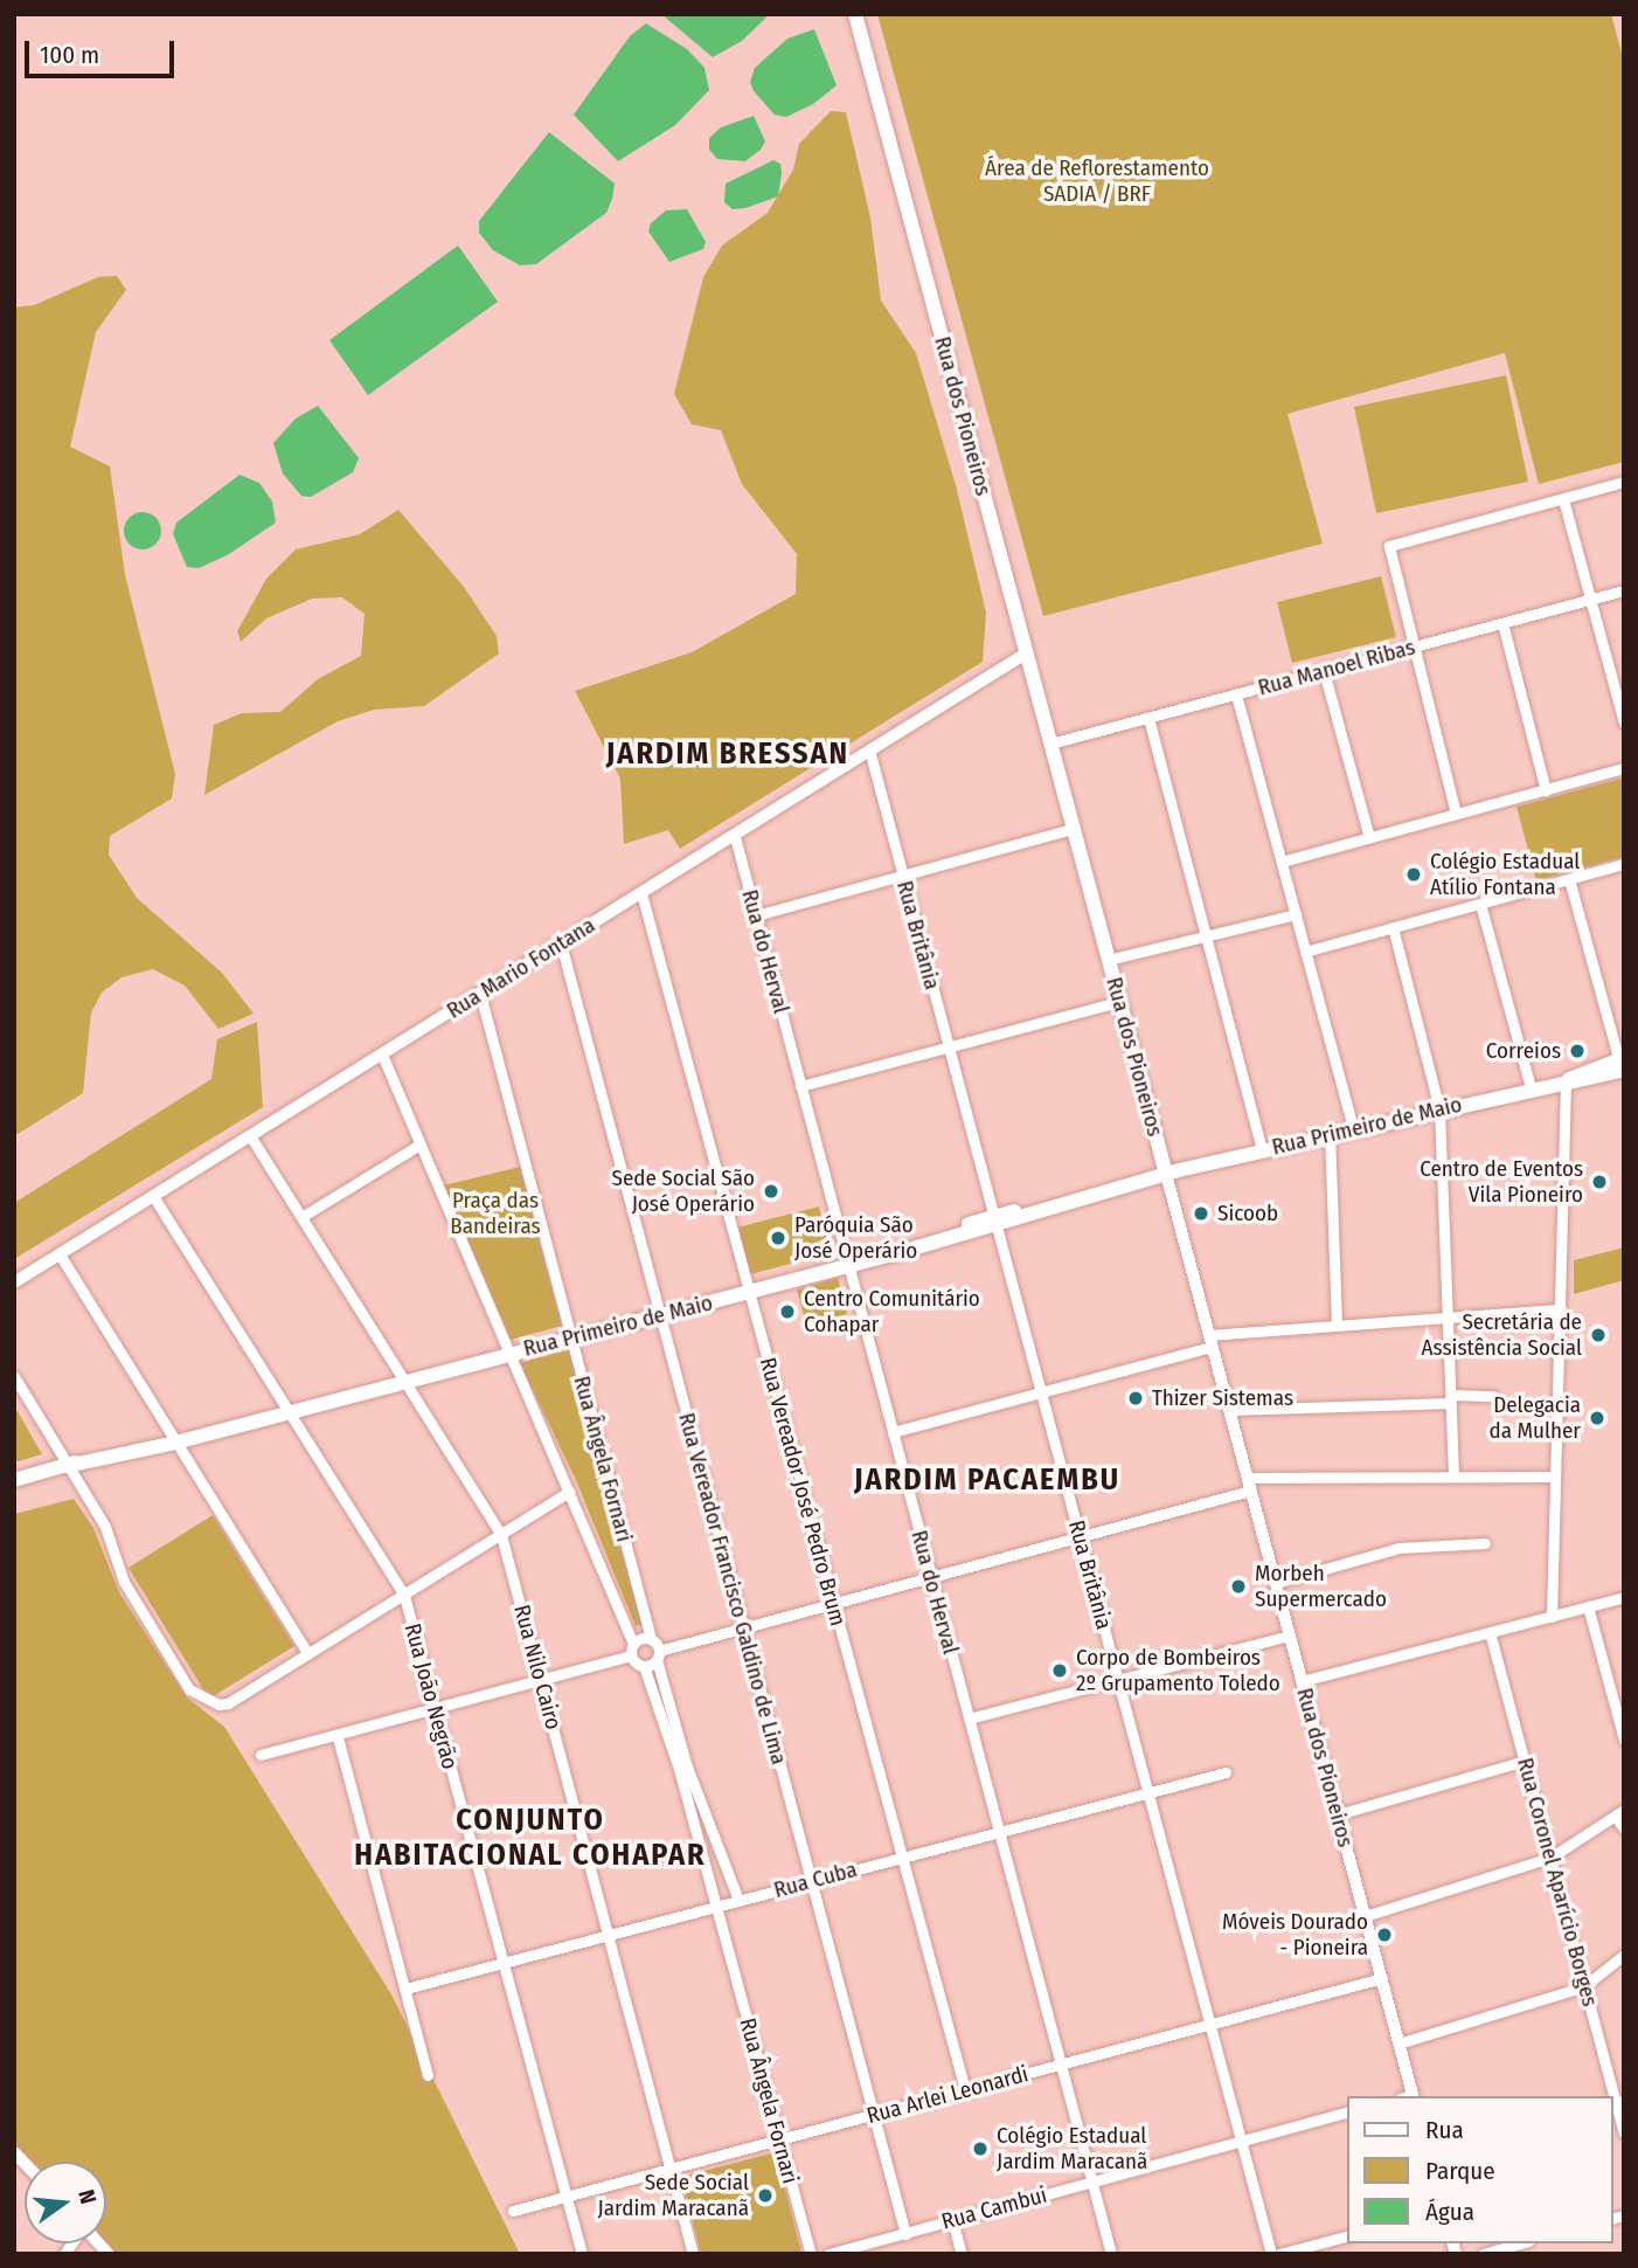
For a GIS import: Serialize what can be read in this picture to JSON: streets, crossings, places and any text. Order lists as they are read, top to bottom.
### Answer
{
  "streets": {
    "main road": ["Rua dos Pioneiros", "Rua Primeiro de Maio"],
    "street": [
      "Rua Manoel Ribas",
      "Rua Britânia",
      "Rua do Herval",
      "Rua Mario Fontana",
      "Rua Ângela Fornari",
      "Rua Vereador José Pedro Brum",
      "Rua Vereador Francisco Galdino de Lima",
      "Rua Nilo Cairo",
      "Rua João Negrão",
      "Rua Cuba",
      "Rua Coronel Aparício Borges",
      "Rua Arlei Leonardi",
      "Rua Cambui"
    ]
  },
  "crossings": [
    ["Rua dos Pioneiros", "Rua Manoel Ribas"],
    ["Rua dos Pioneiros", "Rua Mario Fontana"],
    ["Rua dos Pioneiros", "Rua Primeiro de Maio"],
    ["Rua dos Pioneiros", "Rua Arlei Leonardi"],
    ["Rua Britânia", "Rua Mario Fontana"],
    ["Rua Britânia", "Rua Primeiro de Maio"],
    ["Rua Britânia", "Rua Cuba"],
    ["Rua Britânia", "Rua Arlei Leonardi"],
    ["Rua Britânia", "Rua Cambui"],
    ["Rua do Herval", "Rua Mario Fontana"],
    ["Rua do Herval", "Rua Primeiro de Maio"],
    ["Rua do Herval", "Rua Cuba"],
    ["Rua do Herval", "Rua Arlei Leonardi"],
    ["Rua do Herval", "Rua Cambui"],
    ["Rua Mario Fontana", "Rua Ângela Fornari"],
    ["Rua Mario Fontana", "Rua Vereador José Pedro Brum"],
    ["Rua Mario Fontana", "Rua Vereador Francisco Galdino de Lima"],
    ["Rua Mario Fontana", "Rua Nilo Cairo"],
    ["Rua Mario Fontana", "Rua João Negrão"],
    ["Rua Primeiro de Maio", "Rua Ângela Fornari"],
    ["Rua Primeiro de Maio", "Rua Vereador José Pedro Brum"],
    ["Rua Primeiro de Maio", "Rua Vereador Francisco Galdino de Lima"],
    ["Rua Primeiro de Maio", "Rua Nilo Cairo"],
    ["Rua Primeiro de Maio", "Rua João Negrão"],
    ["Rua Ângela Fornari", "Rua Cuba"],
    ["Rua Ângela Fornari", "Rua Arlei Leonardi"],
    ["Rua Vereador José Pedro Brum", "Rua Cuba"],
    ["Rua Vereador José Pedro Brum", "Rua Arlei Leonardi"],
    ["Rua Vereador Francisco Galdino de Lima", "Rua Cuba"],
    ["Rua Vereador Francisco Galdino de Lima", "Rua Arlei Leonardi"],
    ["Rua Vereador Francisco Galdino de Lima", "Rua Cambui"],
    ["Rua Nilo Cairo", "Rua Cuba"],
    ["Rua Nilo Cairo", "Rua Arlei Leonardi"],
    ["Rua João Negrão", "Rua Cuba"],
    ["Rua João Negrão", "Rua Arlei Leonardi"]
  ],
  "districts": ["JARDIM BRESSAN", "JARDIM PACAEMBU", "CONJUNTO HABITACIONAL COHAPAR"],
  "parks": ["Área de Reflorestamento SADIA / BRF", "Praça das Bandeiras"],
  "places": [
    "Colégio Estadual Atílio Fontana",
    "Correios",
    "Centro de Eventos Vila Pioneiro",
    "Sede Social São José Operário",
    "Sicoob",
    "Paróquia São José Operário",
    "Centro Comunitário Cohapar",
    "Secretária de Assistência Social",
    "Thizer Sistemas",
    "Delegacia da Mulher",
    "Morbeh Supermercado",
    "Corpo de Bombeiros 2º Grupamento Toledo",
    "Móveis Dourado - Pioneira",
    "Colégio Estadual Jardim Maracanã",
    "Sede Social Jardim Maracanã"
  ],
  "legend": ["Rua", "Parque", "Água"],
  "scale_bar": "100 m",
  "north": "right"
}
